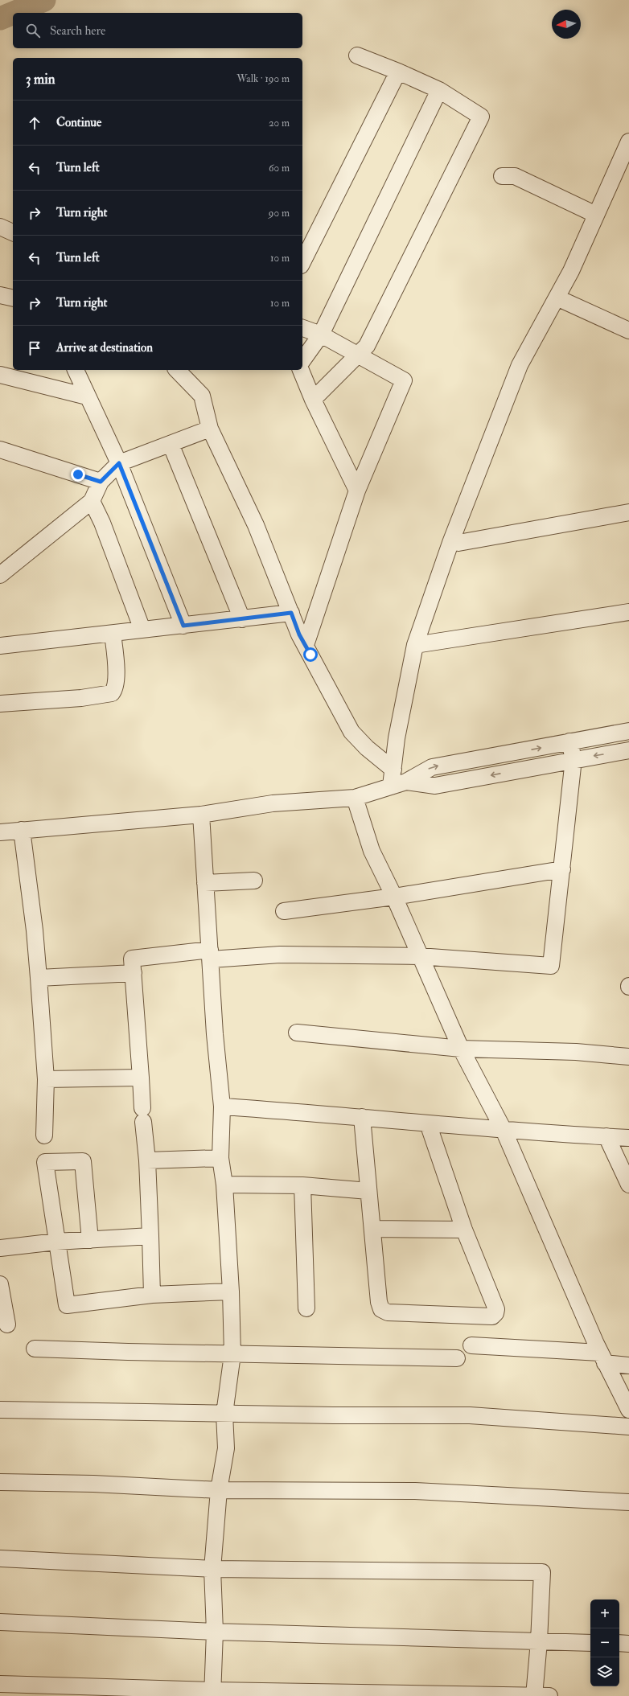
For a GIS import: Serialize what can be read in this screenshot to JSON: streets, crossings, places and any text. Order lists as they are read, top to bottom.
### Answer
{
  "north": "left",
  "page": {
    "search": "Search here",
    "heading": ["3 min", "Walk · 190 m"],
    "list": [
      ["Continue", "20 m"],
      ["Turn left", "60 m"],
      ["Turn right", "90 m"],
      ["Turn left", "10 m"],
      ["Turn right", "10 m"],
      "Arrive at destination"
    ],
    "map_buttons": ["+", "−"]
  }
}
